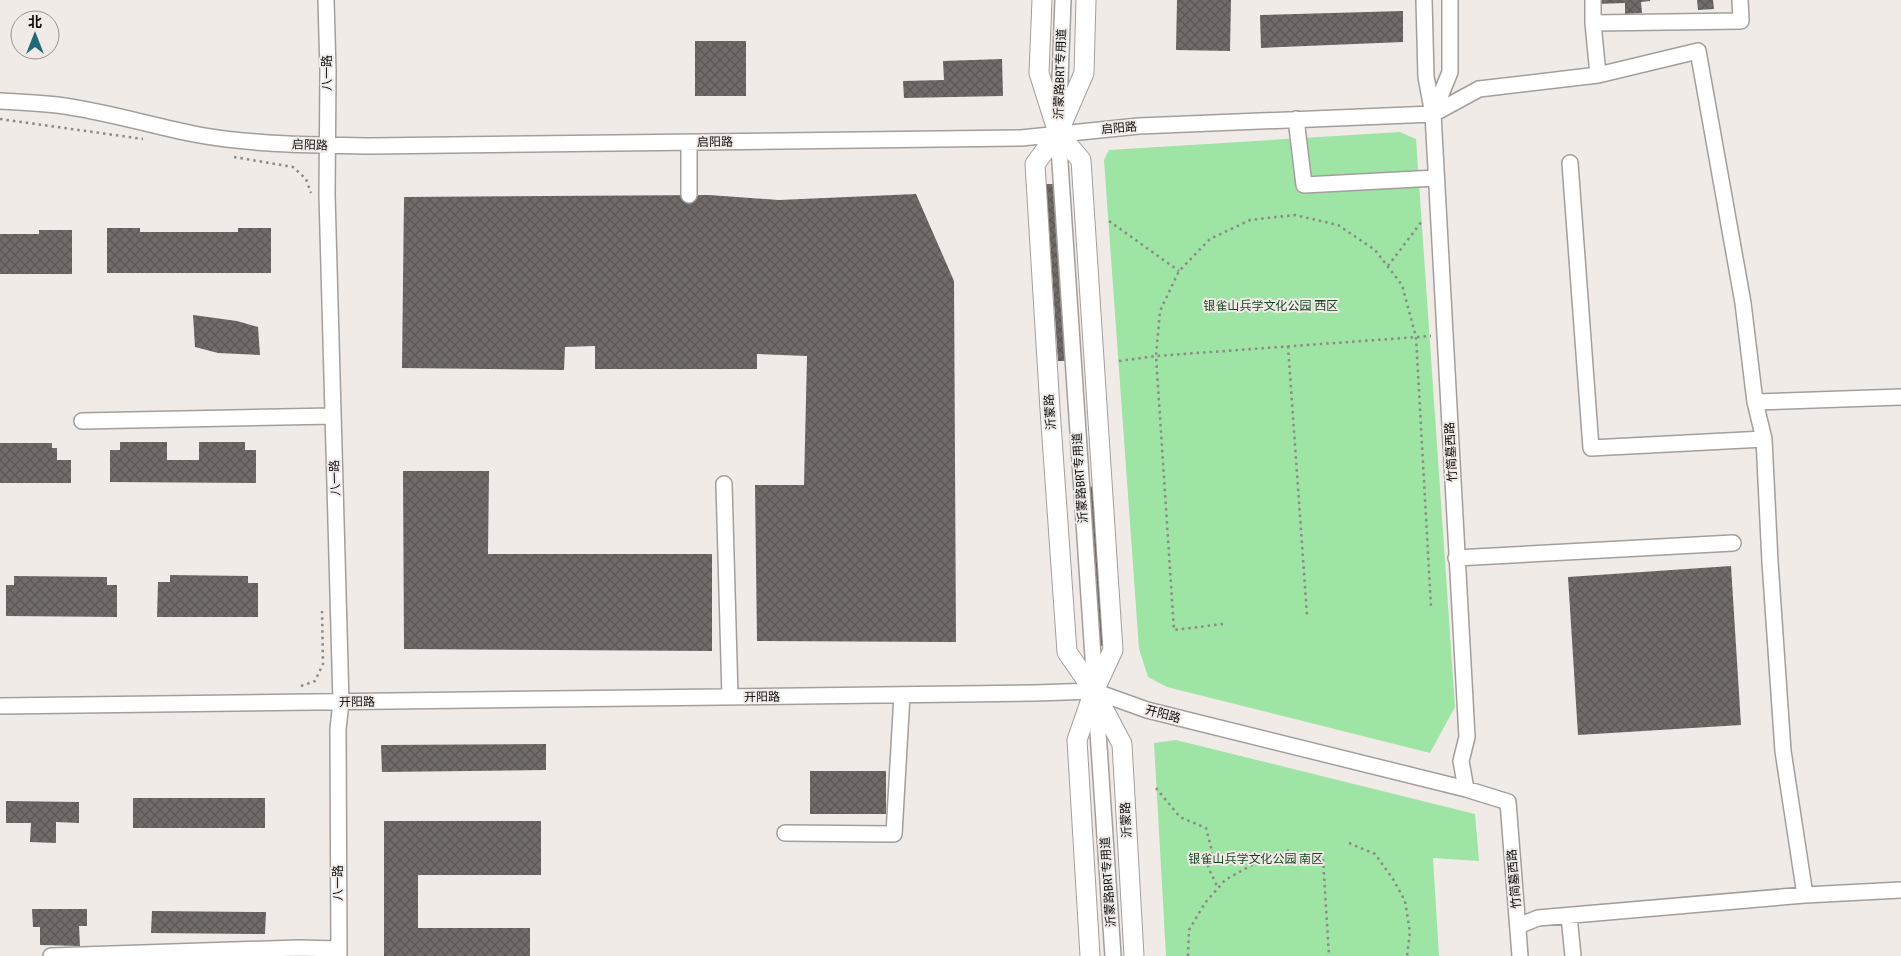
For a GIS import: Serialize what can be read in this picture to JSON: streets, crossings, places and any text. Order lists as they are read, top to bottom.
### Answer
{
  "streets": {
    "main road": ["沂蒙路"],
    "street": [
      "八一路",
      "沂蒙路BRT专用道",
      "启阳路",
      "竹简墓西路",
      "开阳路"
    ]
  },
  "crossings": [
    ["八一路", "启阳路"],
    ["八一路", "开阳路"],
    ["沂蒙路BRT专用道", "启阳路"],
    ["沂蒙路BRT专用道", "沂蒙路"],
    ["沂蒙路BRT专用道", "开阳路"],
    ["启阳路", "沂蒙路"],
    ["启阳路", "竹简墓西路"],
    ["沂蒙路", "开阳路"],
    ["竹简墓西路", "开阳路"]
  ],
  "parks": ["银雀山兵学文化公园 西区", "银雀山兵学文化公园 南区"],
  "north": "top"
}
